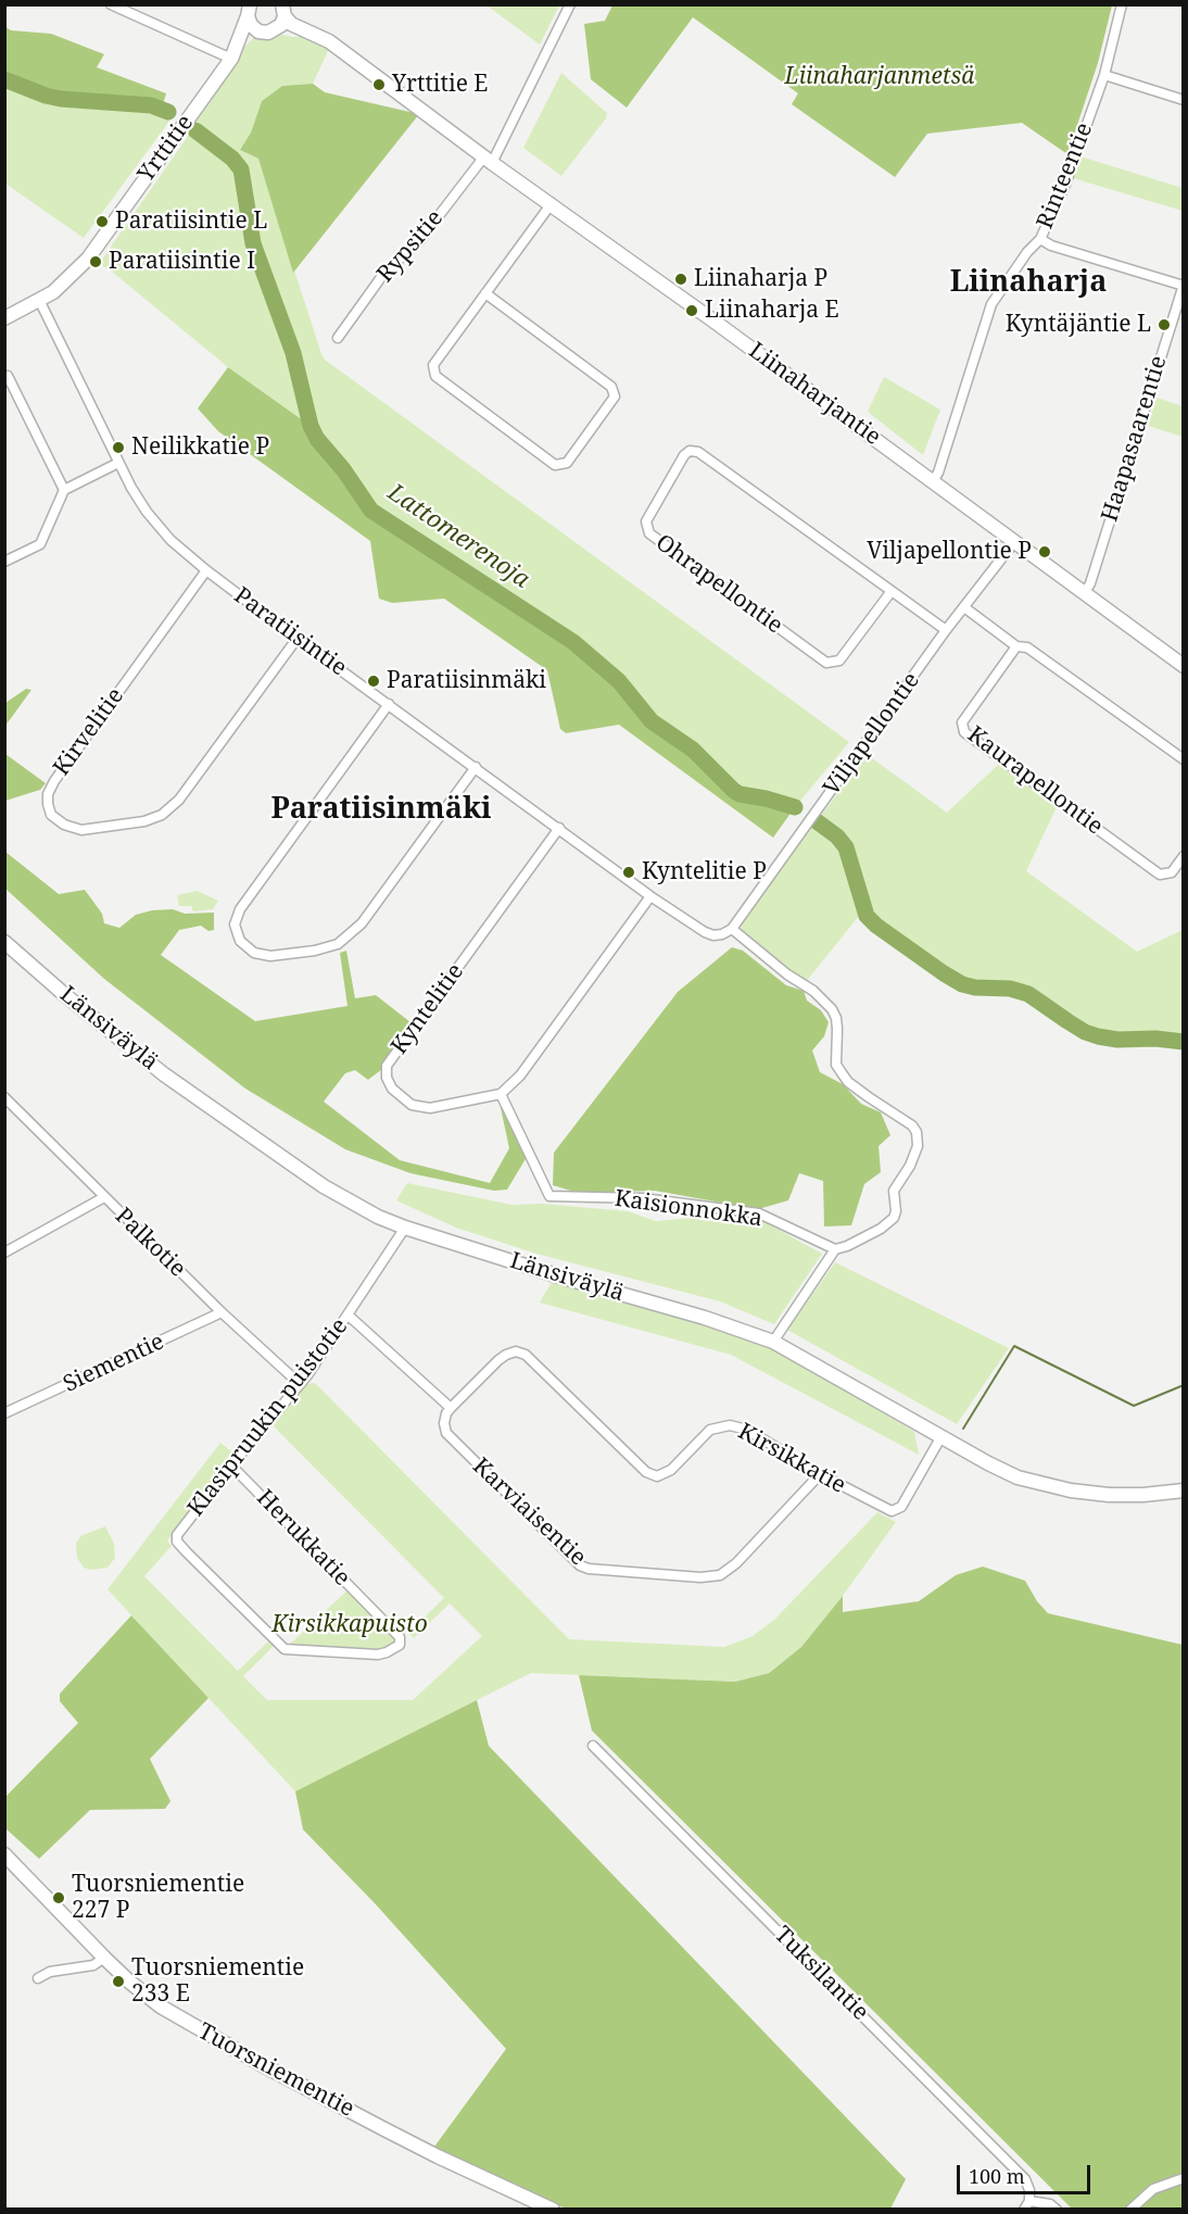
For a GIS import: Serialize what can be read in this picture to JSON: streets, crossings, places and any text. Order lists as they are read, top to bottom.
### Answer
{
  "streets": {
    "main road": [
      "Yrttitie",
      "Liinaharjantie",
      "Länsiväylä",
      "Tuorsniementie"
    ],
    "street": [
      "Rinteentie",
      "Rypsitie",
      "Haapasaarentie",
      "Ohrapellontie",
      "Paratiisintie",
      "Kirvelitie",
      "Viljapellontie",
      "Kaurapellontie",
      "Kyntelitie",
      "Kaisionnokka",
      "Palkotie",
      "Siementie",
      "Klasipruukin puistotie",
      "Kirsikkatie",
      "Karviaisentie",
      "Herukkatie",
      "Tuksilantie"
    ]
  },
  "crossings": [
    ["Yrttitie", "Liinaharjantie"],
    ["Yrttitie", "Paratiisintie"],
    ["Rinteentie", "Liinaharjantie"],
    ["Rypsitie", "Liinaharjantie"],
    ["Liinaharjantie", "Haapasaarentie"],
    ["Liinaharjantie", "Viljapellontie"],
    ["Ohrapellontie", "Viljapellontie"],
    ["Paratiisintie", "Kirvelitie"],
    ["Paratiisintie", "Viljapellontie"],
    ["Paratiisintie", "Kyntelitie"],
    ["Kyntelitie", "Kaisionnokka"],
    ["Länsiväylä", "Klasipruukin puistotie"],
    ["Länsiväylä", "Kirsikkatie"],
    ["Palkotie", "Siementie"],
    ["Palkotie", "Klasipruukin puistotie"],
    ["Klasipruukin puistotie", "Herukkatie"],
    ["Kirsikkatie", "Karviaisentie"]
  ],
  "districts": ["Liinaharja", "Paratiisinmäki"],
  "water": ["Lattomerenoja"],
  "parks": ["Liinaharjanmetsä", "Kirsikkapuisto"],
  "places": [
    "Yrttitie E",
    "Paratiisintie L",
    "Paratiisintie I",
    "Liinaharja P",
    "Liinaharja E",
    "Kyntäjäntie L",
    "Neilikkatie P",
    "Viljapellontie P",
    "Paratiisinmäki",
    "Kyntelitie P",
    "Tuorsniementie 227 P",
    "Tuorsniementie 233 E"
  ],
  "scale_bar": "100 m"
}
